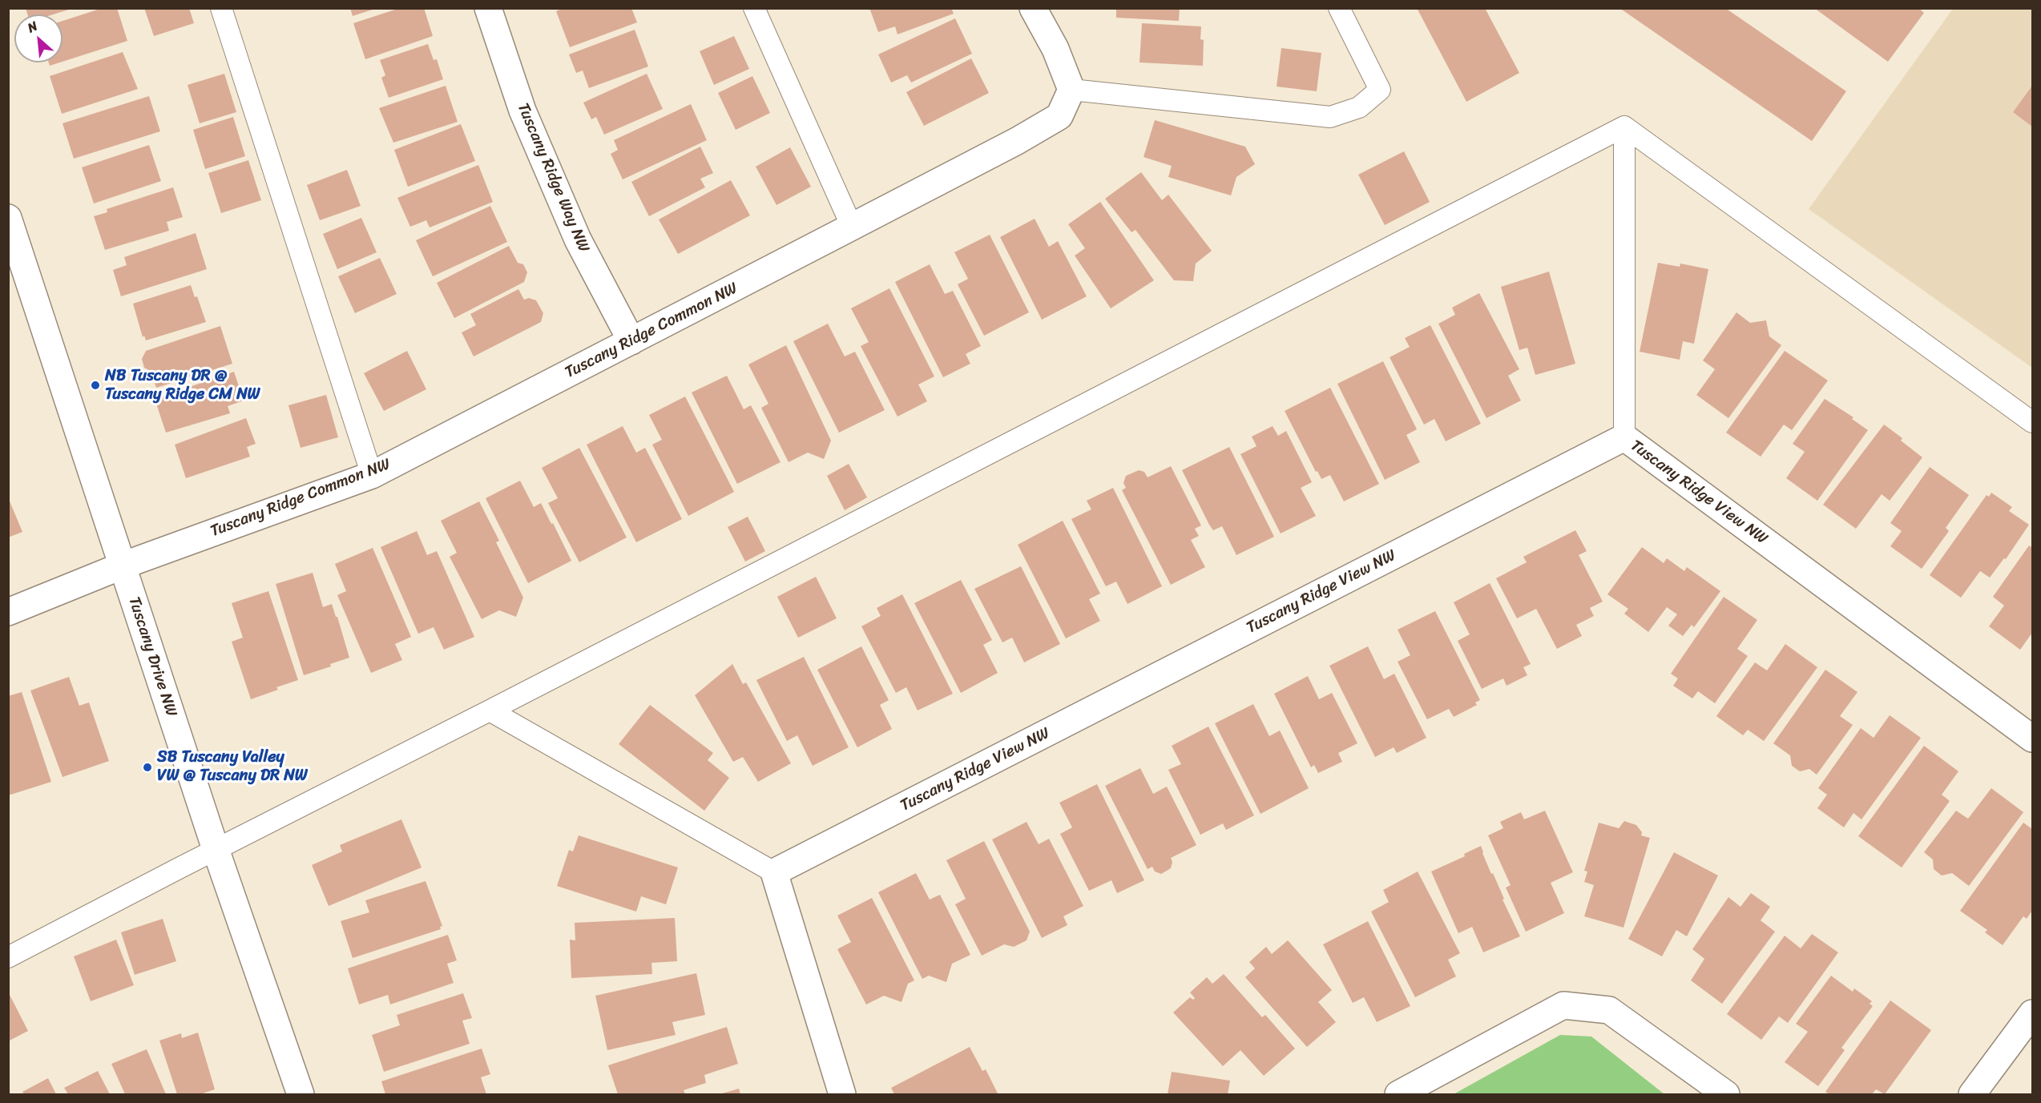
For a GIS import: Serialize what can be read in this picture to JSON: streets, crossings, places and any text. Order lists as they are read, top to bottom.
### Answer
{
  "streets": {
    "street": [
      "Tuscany Ridge Way NW",
      "Tuscany Ridge Common NW",
      "Tuscany Ridge View NW",
      "Tuscany Drive NW"
    ]
  },
  "crossings": [
    ["Tuscany Ridge Way NW", "Tuscany Ridge Common NW"],
    ["Tuscany Ridge Common NW", "Tuscany Drive NW"]
  ],
  "places": ["NB Tuscany DR @ Tuscany Ridge CM NW", "SB Tuscany Valley VW @ Tuscany DR NW"],
  "north": "top left"
}
